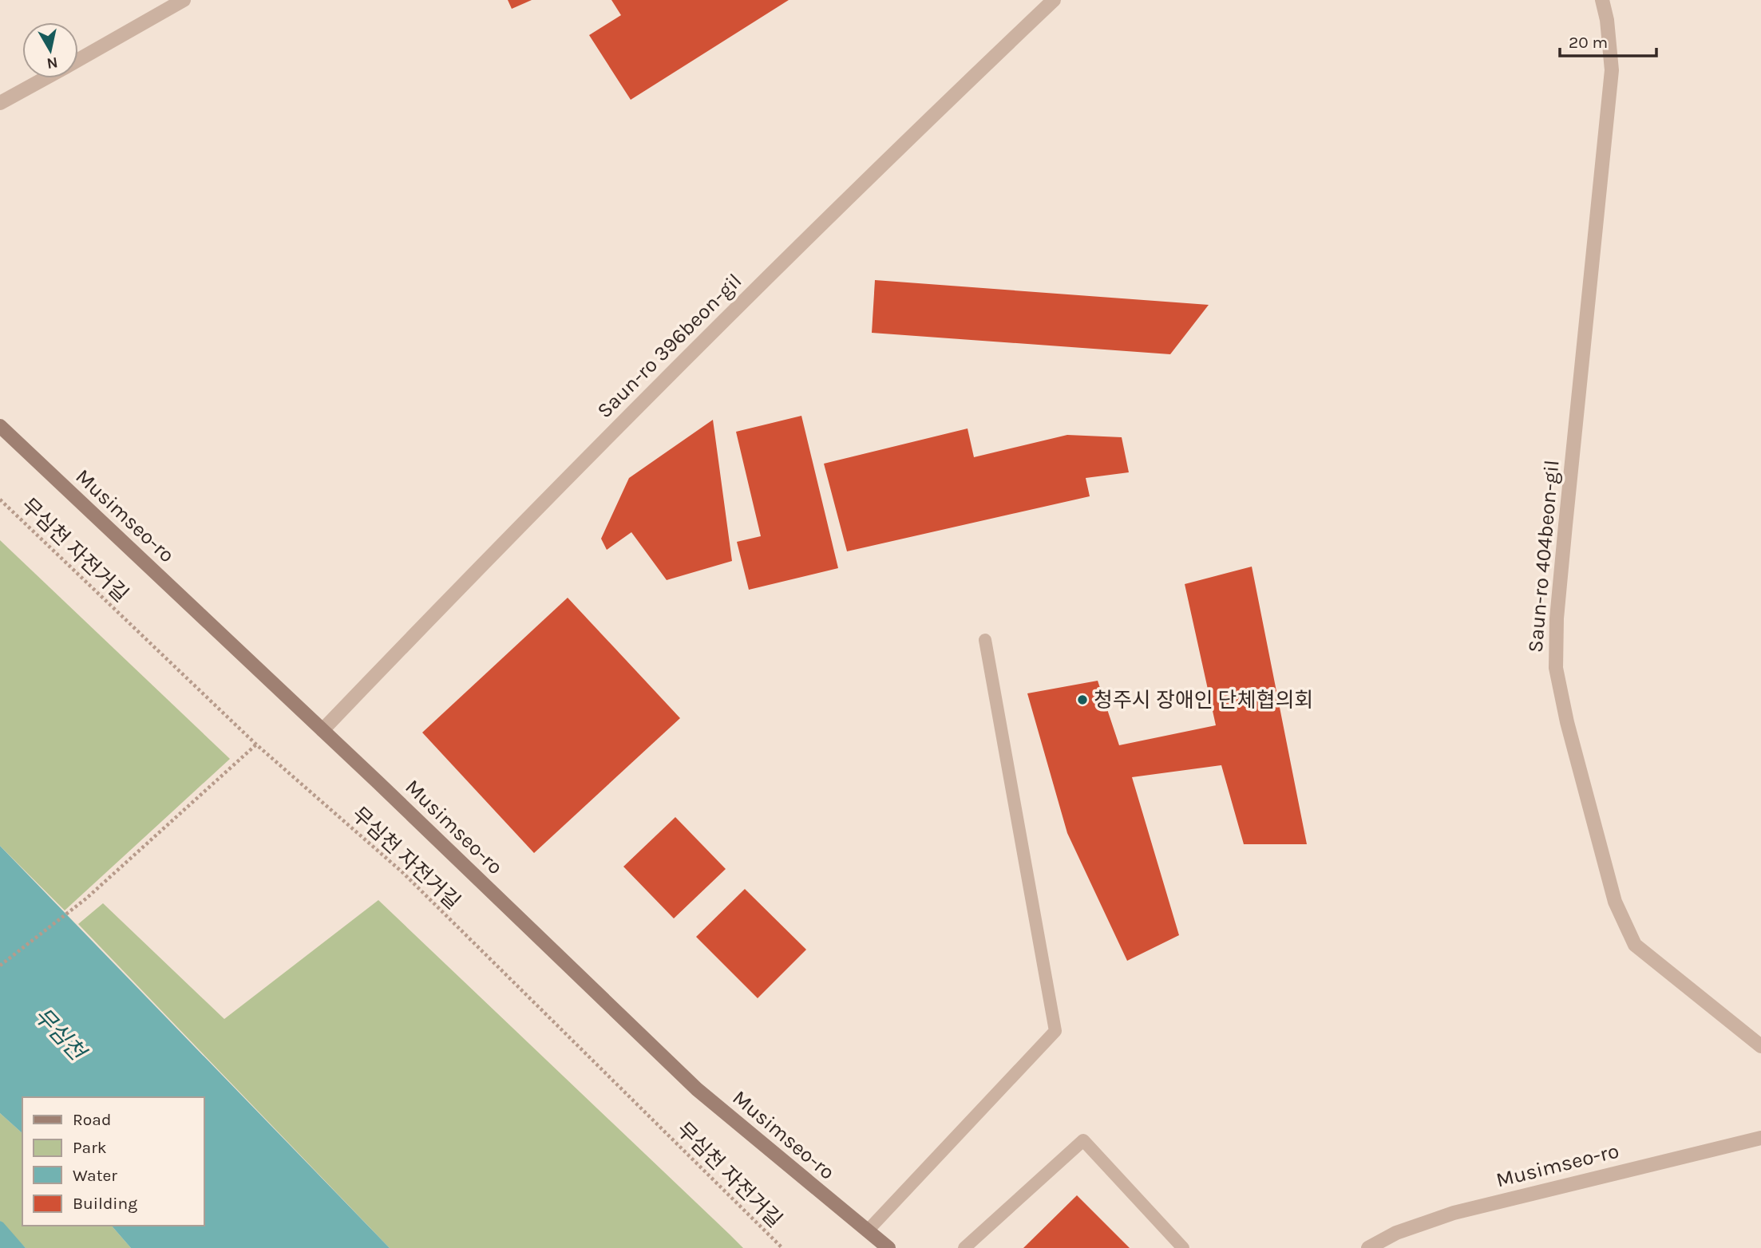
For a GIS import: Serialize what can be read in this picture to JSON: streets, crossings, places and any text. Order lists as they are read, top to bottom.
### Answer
{
  "streets": {
    "street": ["Saun-ro 396beon-gil", "Musimseo-ro", "Saun-ro 404beon-gil"],
    "path": ["무심천 자전거길"]
  },
  "crossings": [
    ["Saun-ro 396beon-gil", "Musimseo-ro"]
  ],
  "water": ["무심천"],
  "places": ["청주시 장애인 단체협의회"],
  "legend": [
    "Road",
    "Park",
    "Water",
    "Building"
  ],
  "scale_bar": "20 m",
  "north": "bottom"
}
